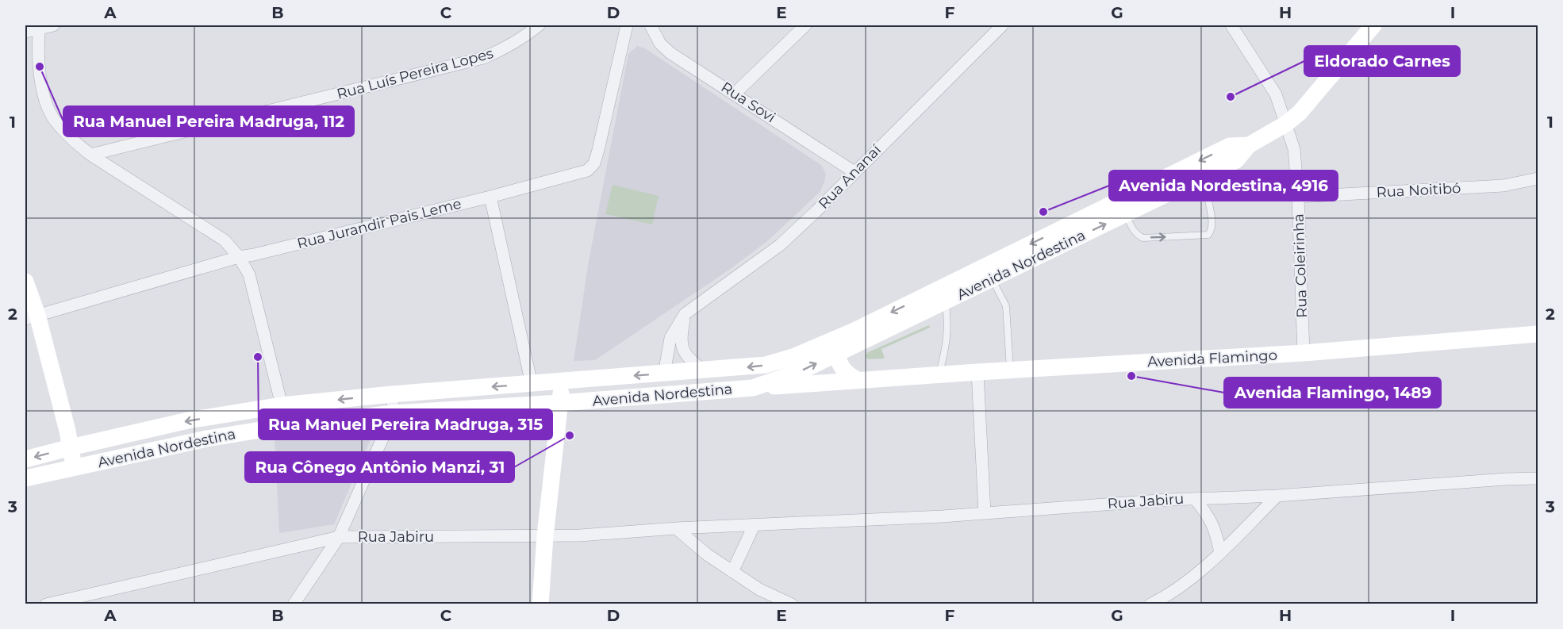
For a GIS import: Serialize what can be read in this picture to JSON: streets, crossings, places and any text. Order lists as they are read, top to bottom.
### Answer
{
  "streets": {
    "main road": ["Avenida Nordestina", "Avenida Flamingo"],
    "street": [
      "Rua Luís Pereira Lopes",
      "Rua Sovi",
      "Rua Ananaí",
      "Rua Noitibó",
      "Rua Jurandir Pais Leme",
      "Rua Coleirinha",
      "Rua Jabiru"
    ]
  },
  "crossings": [
    ["Rua Sovi", "Rua Ananaí"],
    ["Rua Ananaí", "Avenida Nordestina"],
    ["Rua Noitibó", "Rua Coleirinha"],
    ["Avenida Nordestina", "Rua Coleirinha"],
    ["Avenida Nordestina", "Avenida Flamingo"],
    ["Rua Coleirinha", "Avenida Flamingo"]
  ],
  "places": [
    "Rua Manuel Pereira Madruga, 112",
    "Eldorado Carnes",
    "Avenida Nordestina, 4916",
    "Rua Manuel Pereira Madruga, 315",
    "Avenida Flamingo, 1489",
    "Rua Cônego Antônio Manzi, 31"
  ],
  "grid": {
    "columns": [
      "A",
      "B",
      "C",
      "D",
      "E",
      "F",
      "G",
      "H",
      "I"
    ],
    "rows": ["1", "2", "3"]
  }
}
